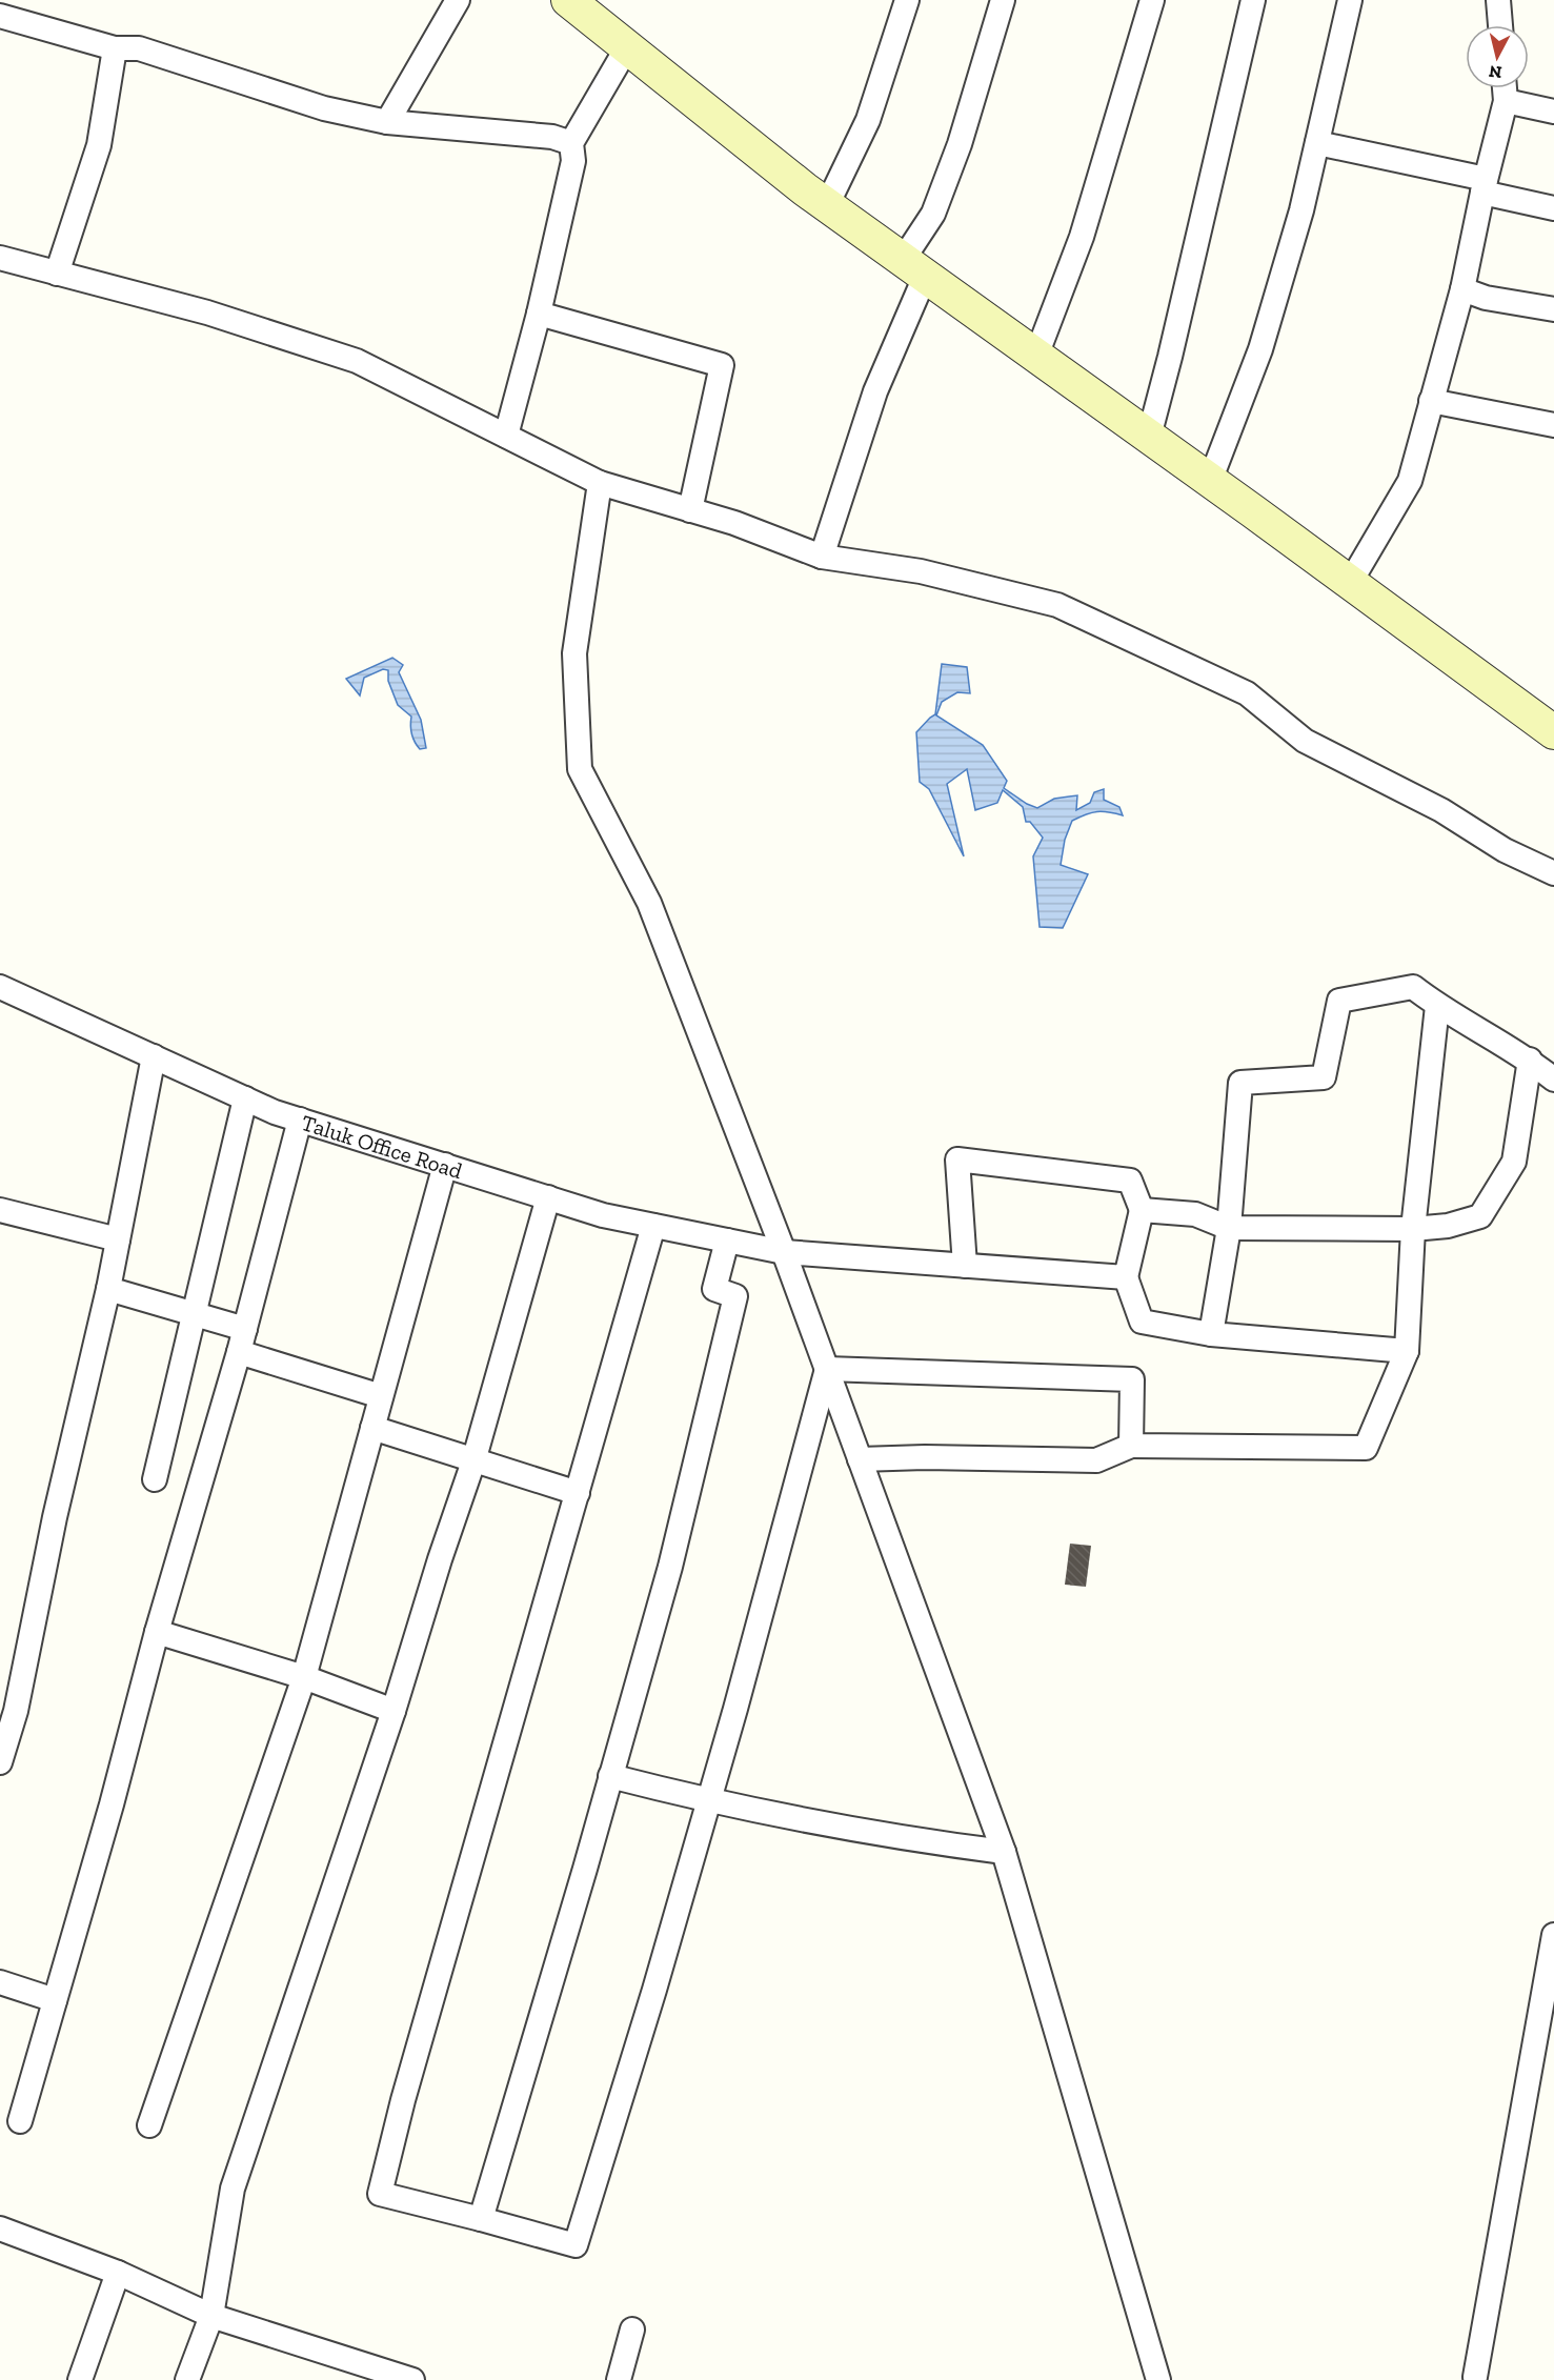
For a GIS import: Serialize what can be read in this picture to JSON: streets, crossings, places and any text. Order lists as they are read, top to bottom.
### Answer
{
  "streets": {
    "street": ["Taluk Office Road"]
  },
  "north": "bottom"
}
